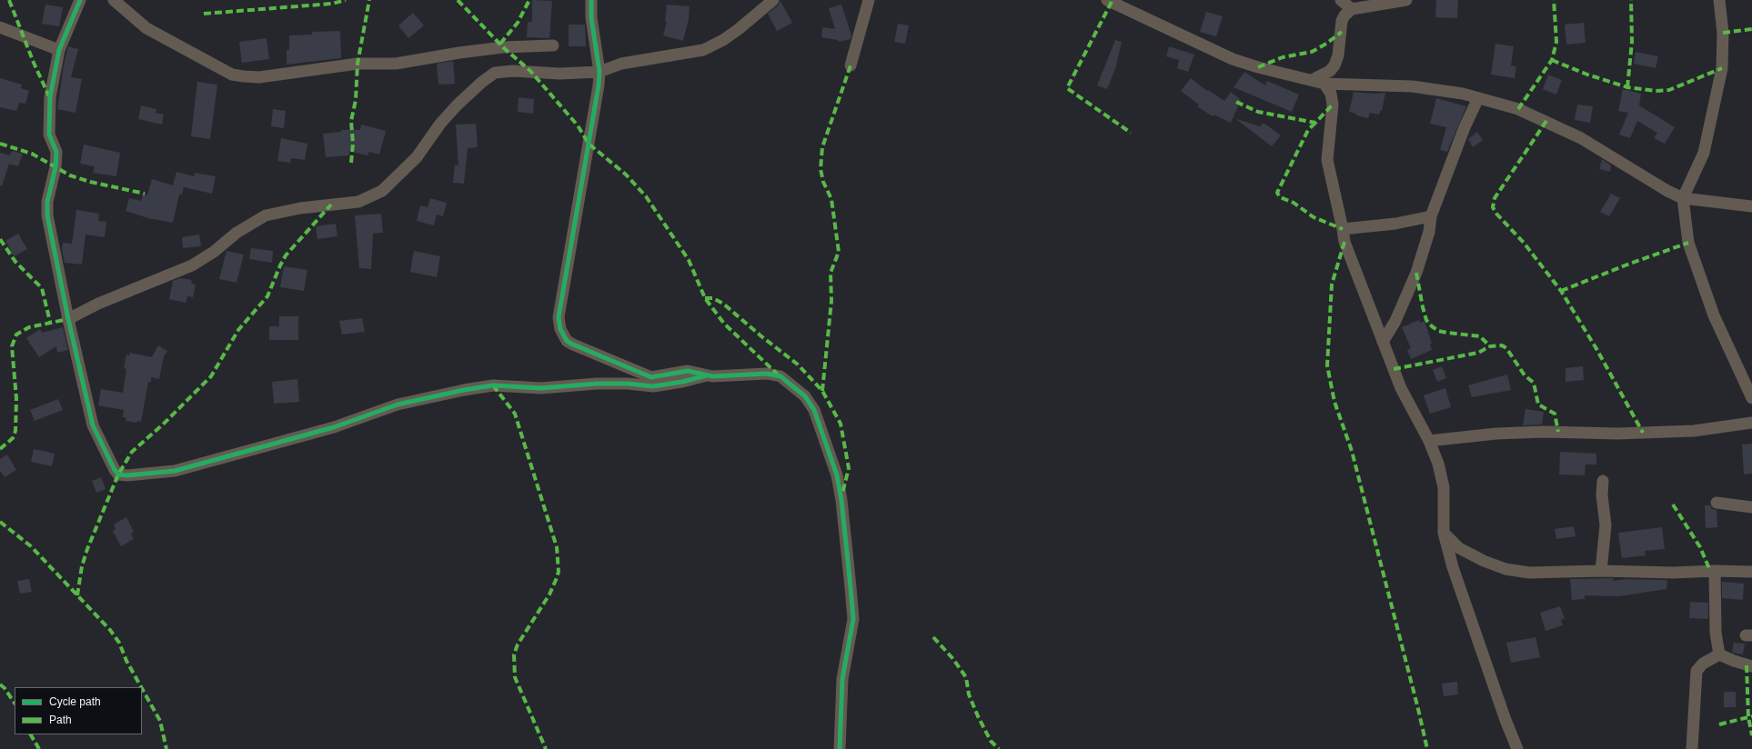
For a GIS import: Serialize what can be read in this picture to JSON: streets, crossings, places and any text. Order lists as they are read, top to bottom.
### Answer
{
  "legend": ["Cycle path", "Path"]
}
